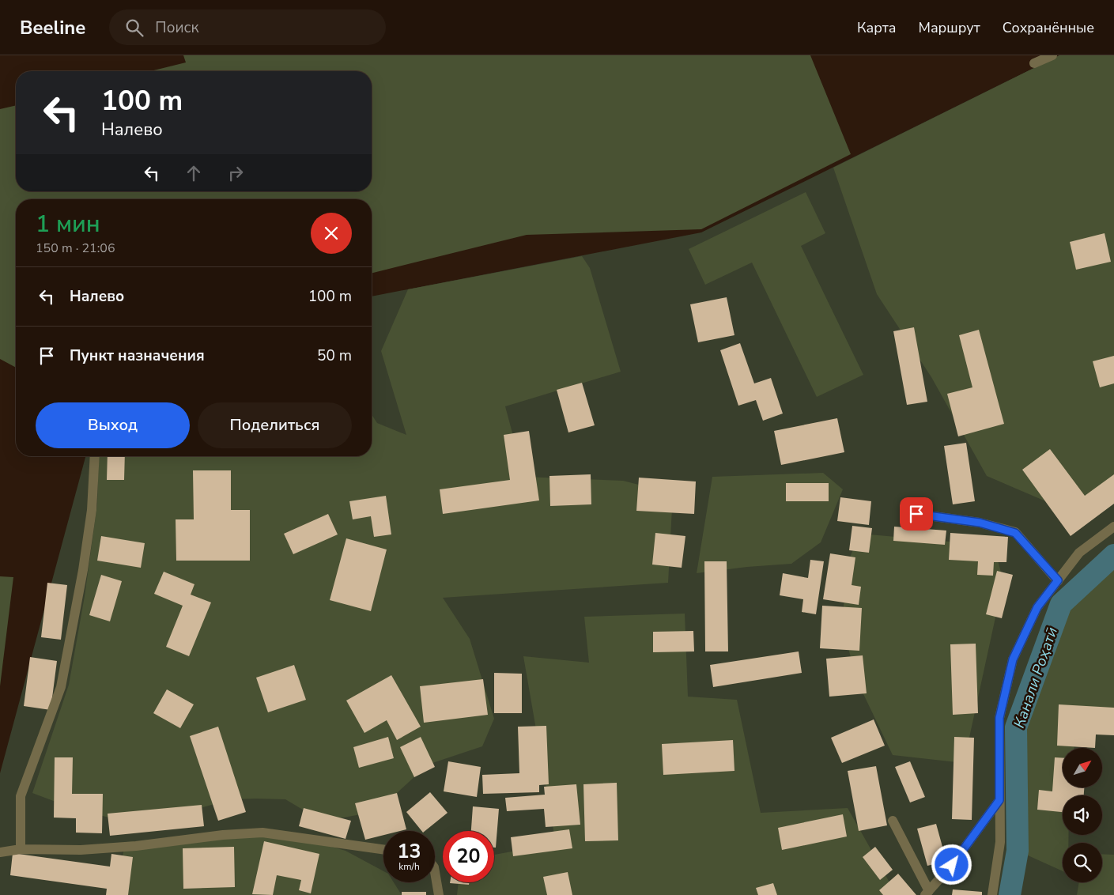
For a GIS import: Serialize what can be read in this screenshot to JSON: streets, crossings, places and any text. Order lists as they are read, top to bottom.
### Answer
{
  "water": ["Канали Роҳатӣ"],
  "north": "top right",
  "page": {
    "header": "Beeline",
    "search": "Поиск",
    "nav": ["Карта", "Маршрут", "Сохранённые"],
    "turn": ["100 m", "Налево"],
    "heading": ["1 мин", "150 m · 21:06"],
    "list": [
      {
        "name": "Налево",
        "value": "100 m"
      },
      {
        "name": "Пункт назначения",
        "value": "50 m"
      }
    ],
    "buttons": ["Выход", "Поделиться"],
    "speed": "13 km/h",
    "limit": "20"
  }
}
